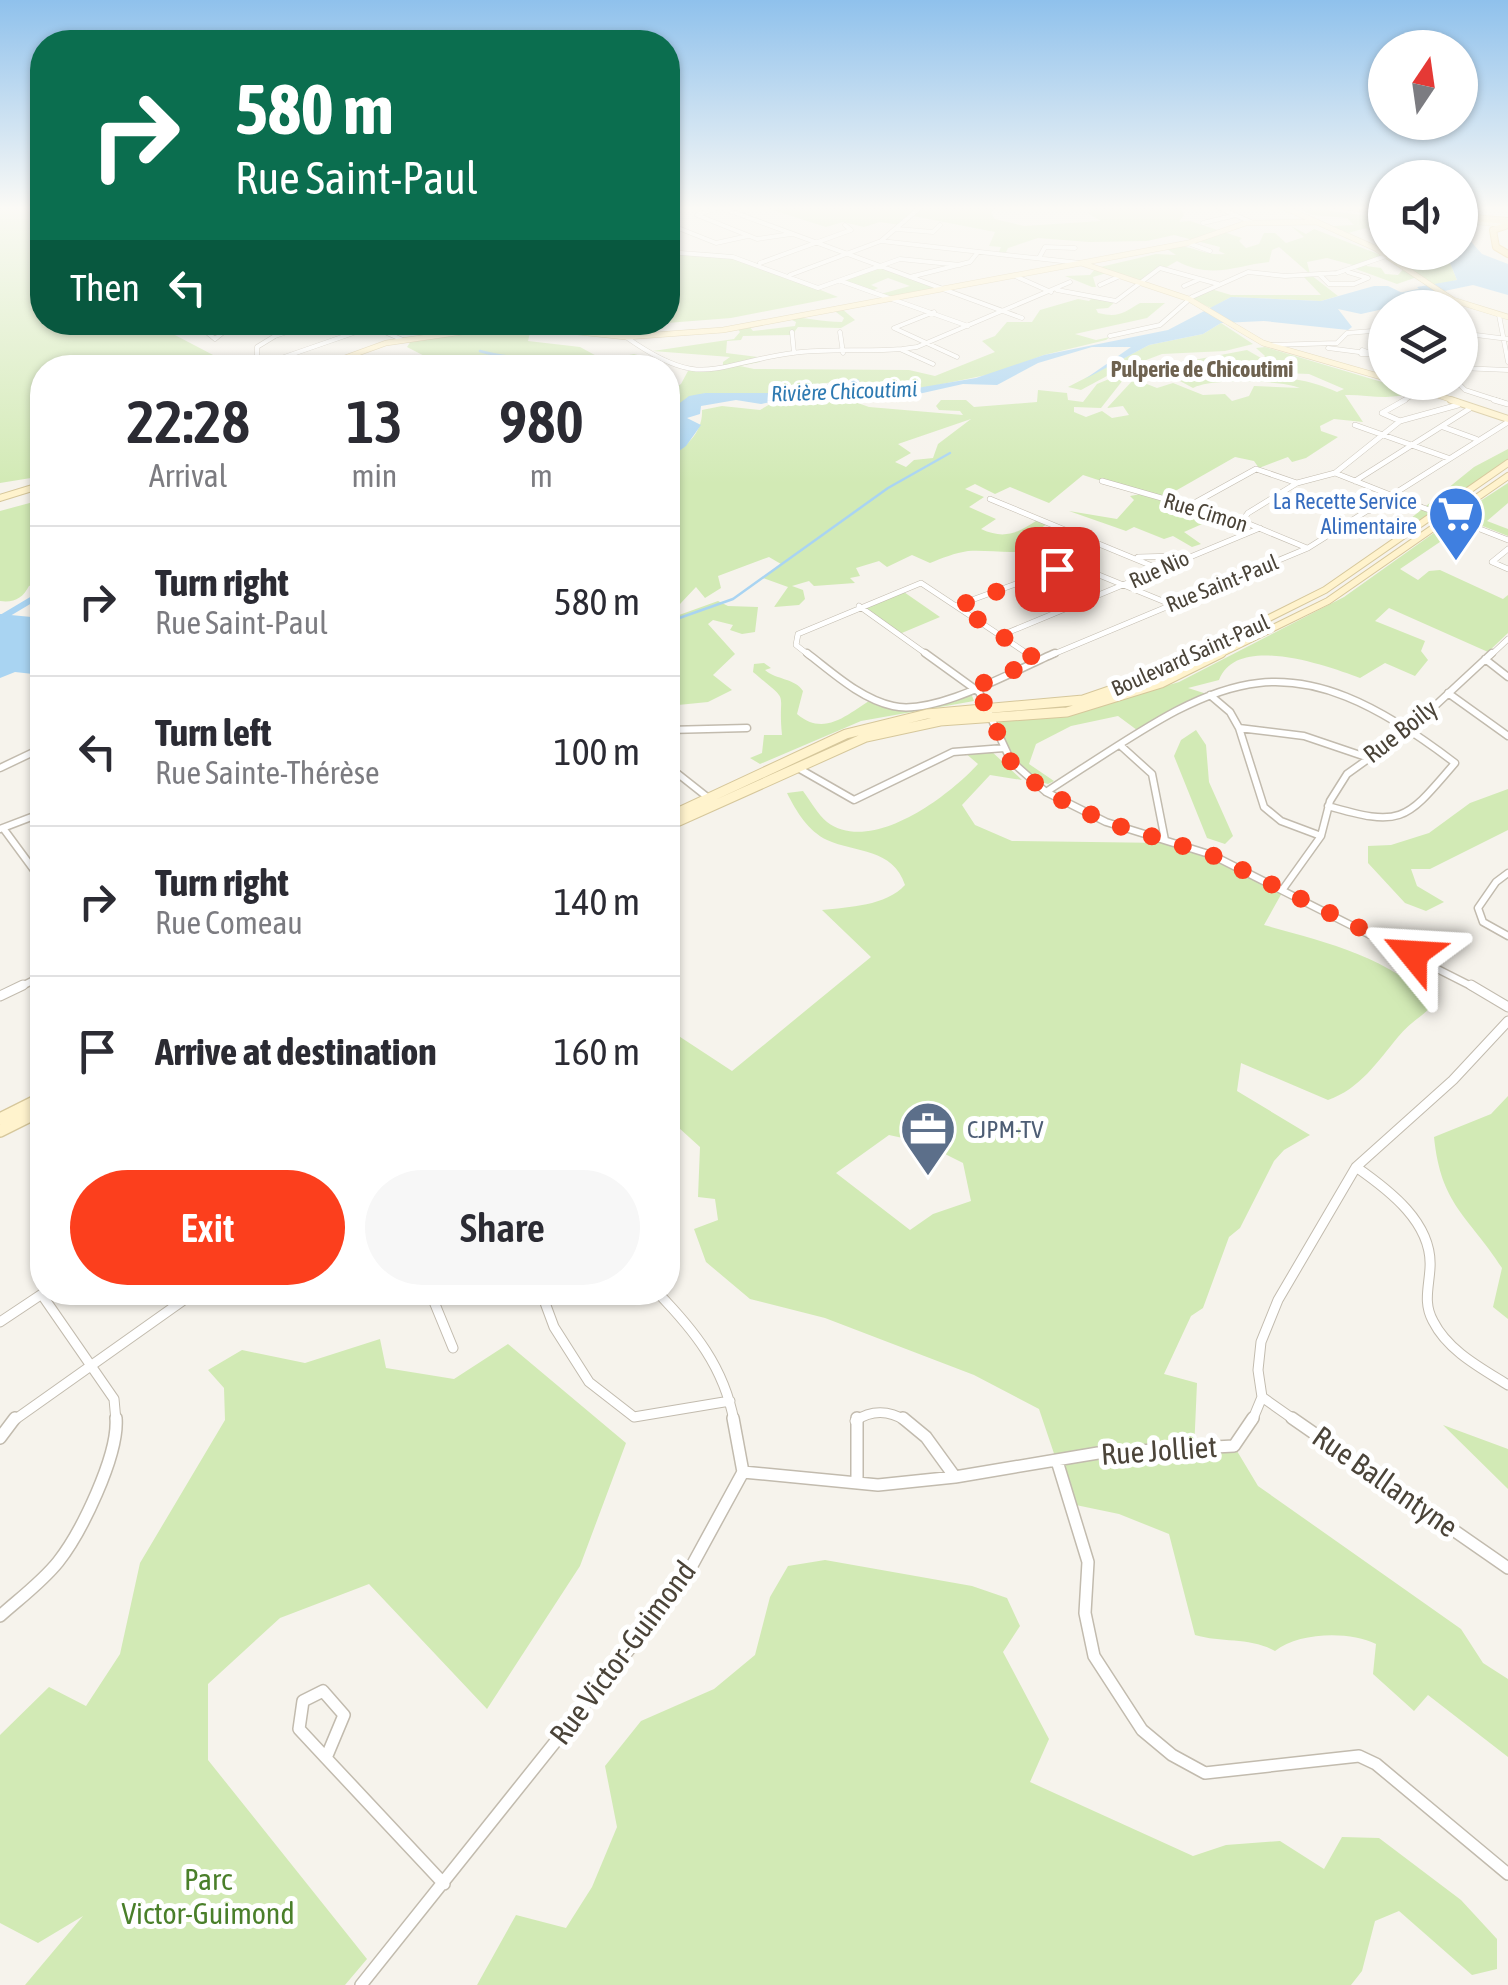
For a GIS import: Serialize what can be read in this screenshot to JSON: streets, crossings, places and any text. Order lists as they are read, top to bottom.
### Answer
{
  "streets": {
    "street": [
      "Rue Cimon",
      "Rue Nio",
      "Rue Saint-Paul",
      "Boulevard Saint-Paul",
      "Rue Boily",
      "Rue Jolliet",
      "Rue Ballantyne",
      "Rue Victor-Guimond"
    ]
  },
  "crossings": [
    ["Rue Cimon", "Rue Nio"],
    ["Rue Cimon", "Rue Saint-Paul"],
    ["Rue Jolliet", "Rue Ballantyne"],
    ["Rue Jolliet", "Rue Victor-Guimond"]
  ],
  "districts": ["Pulperie de Chicoutimi"],
  "water": ["Rivière Chicoutimi"],
  "parks": ["Parc Victor-Guimond"],
  "places": {
    "supermarket": ["La Recette Service Alimentaire"],
    "office": ["CJPM-TV"]
  },
  "north": "top",
  "page": {
    "turn": ["580 m", "Rue Saint-Paul"],
    "then": "Then",
    "eta": [
      "22:28",
      "Arrival",
      "13",
      "min",
      "980",
      "m"
    ],
    "list": [
      {
        "name": "Turn right",
        "note": "Rue Saint-Paul",
        "value": "580 m"
      },
      {
        "name": "Turn left",
        "note": "Rue Sainte-Thérèse",
        "value": "100 m"
      },
      {
        "name": "Turn right",
        "note": "Rue Comeau",
        "value": "140 m"
      },
      {
        "name": "Arrive at destination",
        "value": "160 m"
      }
    ],
    "buttons": ["Exit", "Share"]
  }
}
